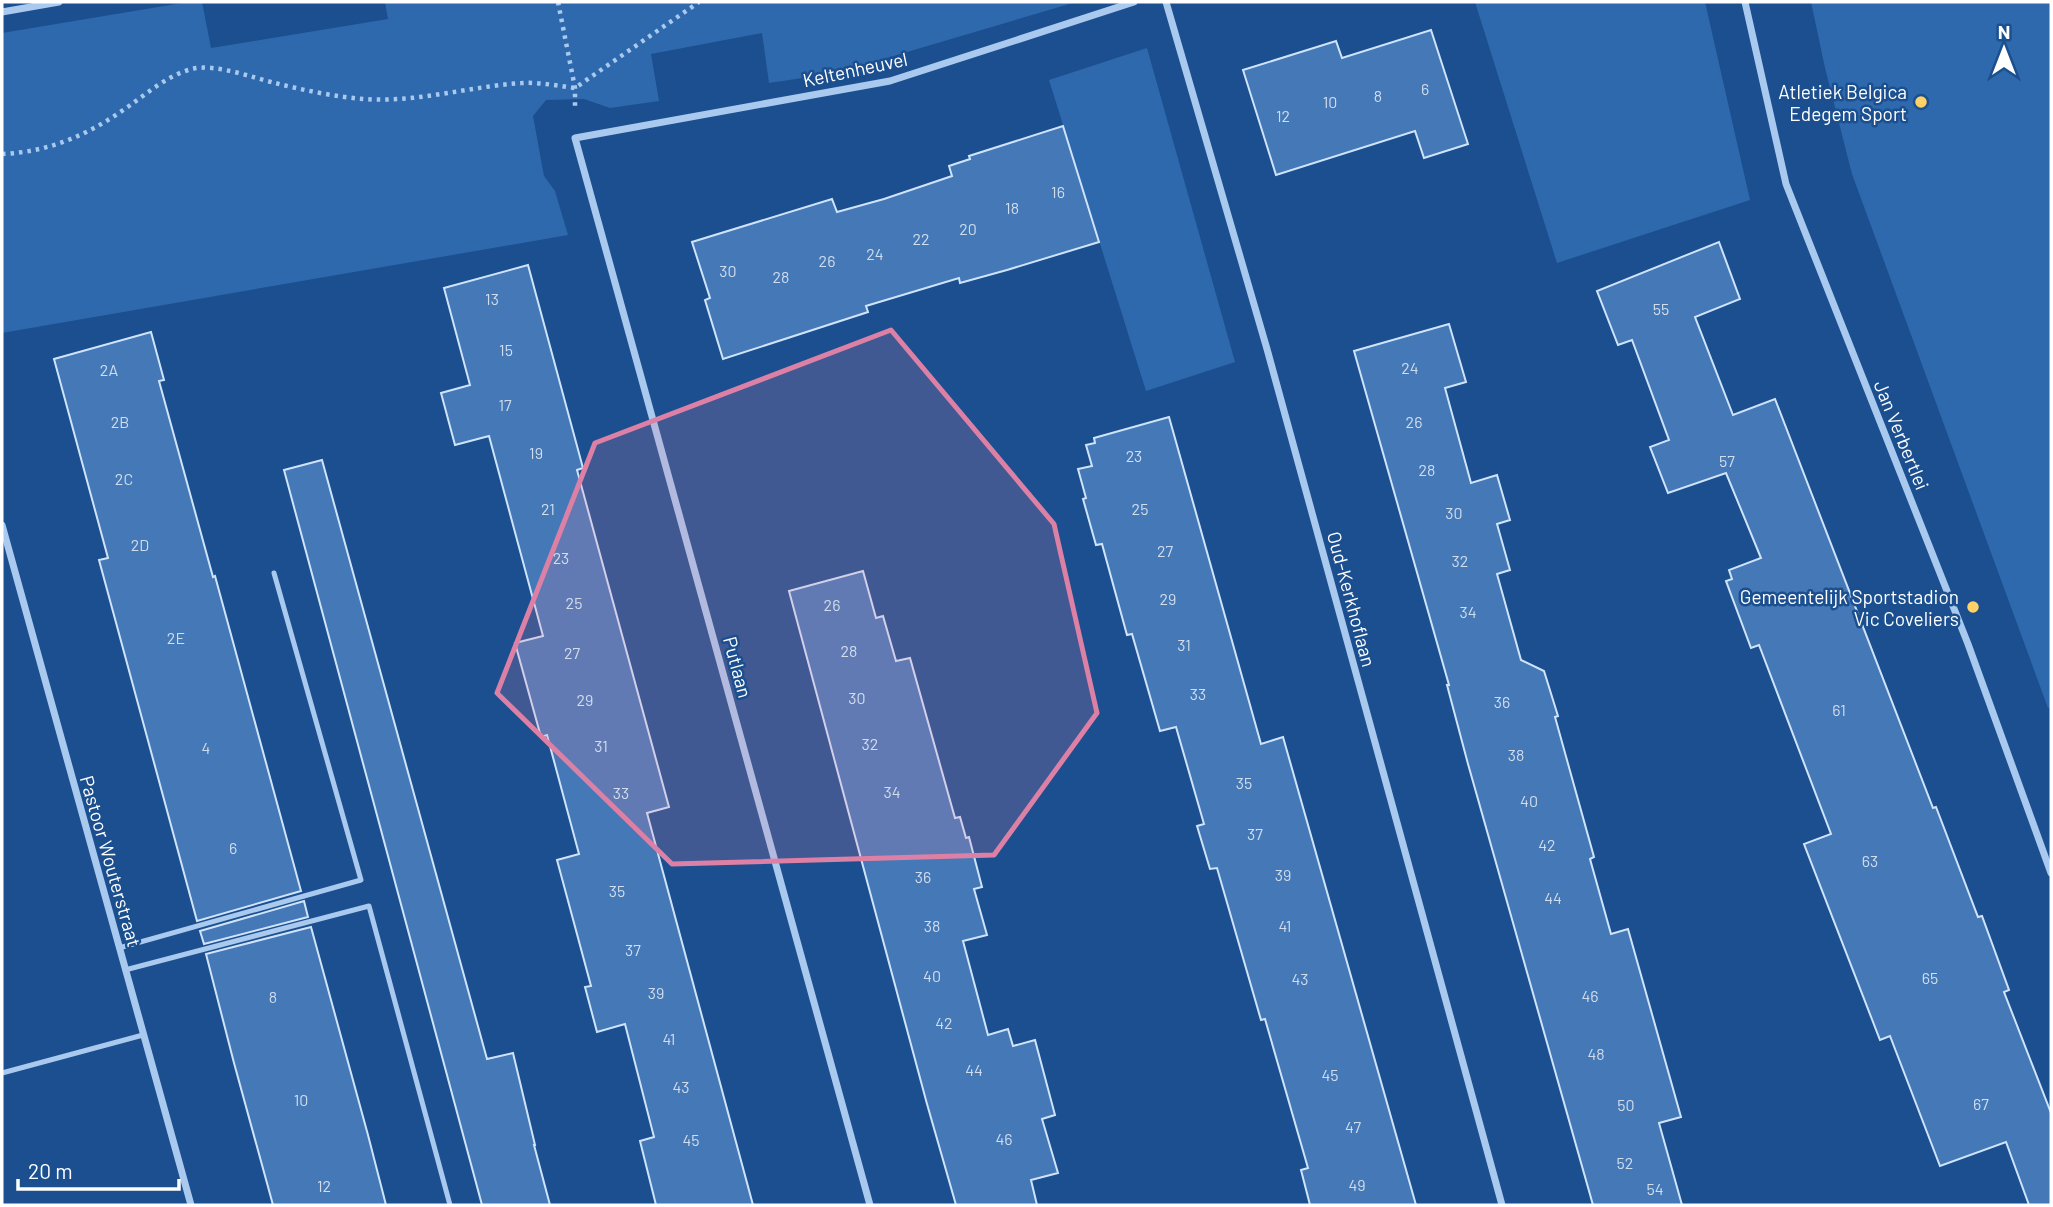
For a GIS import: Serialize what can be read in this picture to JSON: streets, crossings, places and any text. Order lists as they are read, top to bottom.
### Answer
{
  "streets": {
    "street": [
      "Keltenheuvel",
      "Jan Verbertlei",
      "Oud-Kerkhoflaan",
      "Putlaan",
      "Pastoor Wouterstraat"
    ]
  },
  "crossings": [
    ["Keltenheuvel", "Putlaan"]
  ],
  "places": ["Atletiek Belgica Edegem Sport", "Gemeentelijk Sportstadion Vic Coveliers"],
  "house_numbers": [
    "6",
    "8",
    "10",
    "12",
    "16",
    "18",
    "20",
    "22",
    "24",
    "26",
    "30",
    "28",
    "13",
    "55",
    "15",
    "24",
    "2A",
    "17",
    "2B",
    "26",
    "19",
    "23",
    "57",
    "28",
    "2C",
    "21",
    "25",
    "30",
    "2D",
    "27",
    "23",
    "32",
    "29",
    "25",
    "26",
    "34",
    "2E",
    "31",
    "28",
    "27",
    "33",
    "30",
    "29",
    "36",
    "61",
    "32",
    "31",
    "4",
    "38",
    "35",
    "34",
    "33",
    "40",
    "37",
    "42",
    "6",
    "63",
    "39",
    "36",
    "35",
    "44",
    "38",
    "41",
    "37",
    "40",
    "65",
    "43",
    "39",
    "46",
    "8",
    "42",
    "41",
    "48",
    "44",
    "45",
    "43",
    "10",
    "67",
    "50",
    "47",
    "46",
    "45",
    "52",
    "49",
    "12",
    "54"
  ],
  "scale_bar": "20 m",
  "north": "top"
}
